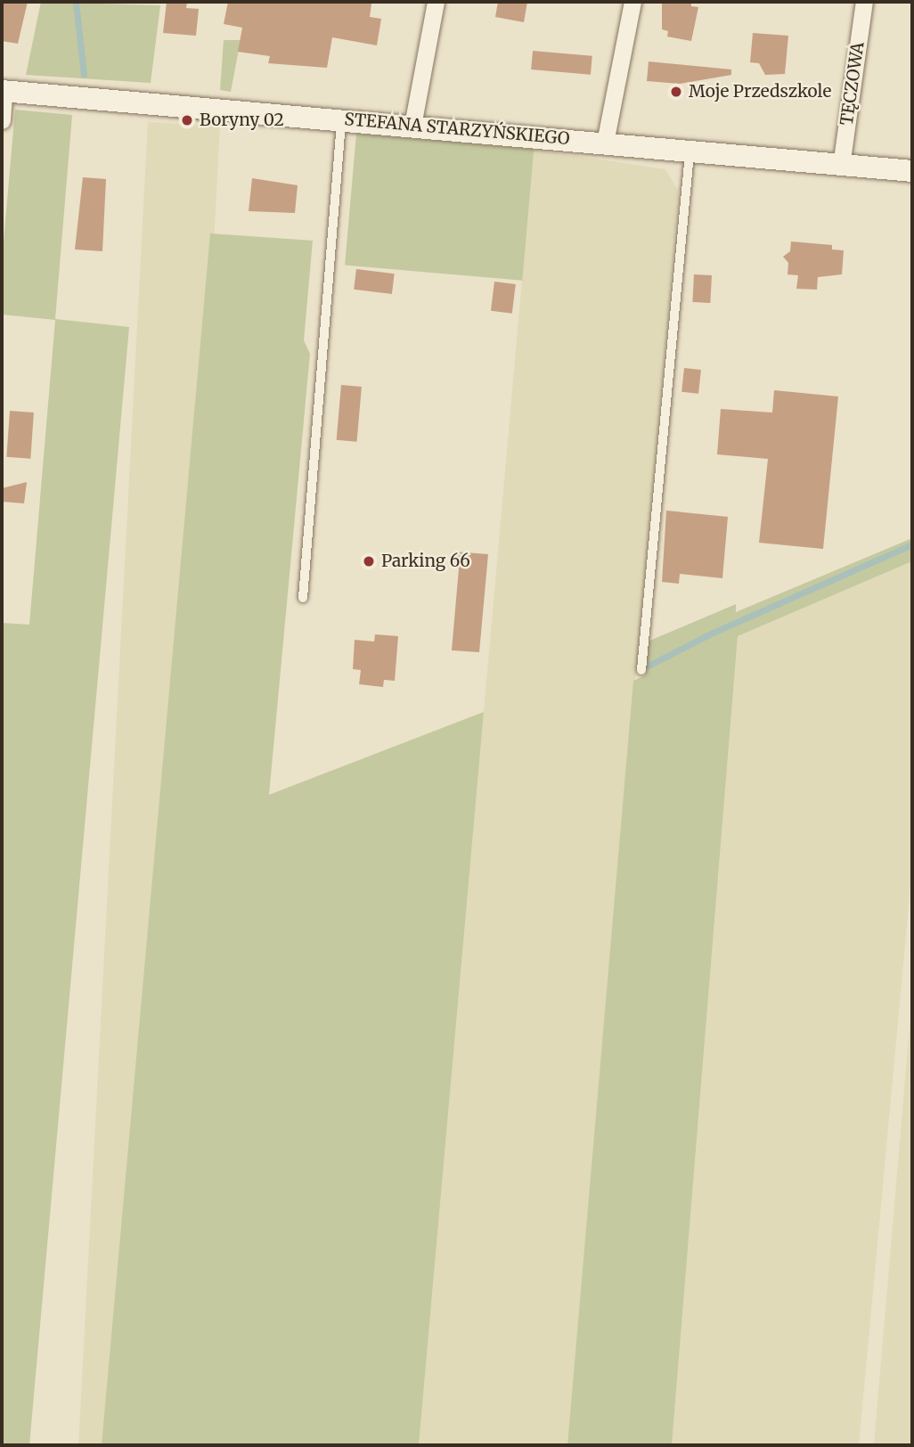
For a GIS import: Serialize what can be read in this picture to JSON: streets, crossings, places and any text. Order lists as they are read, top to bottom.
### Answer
{
  "streets": {
    "street": ["TĘCZOWA", "STEFANA STARZYŃSKIEGO"]
  },
  "crossings": [
    ["TĘCZOWA", "STEFANA STARZYŃSKIEGO"]
  ],
  "places": ["Moje Przedszkole", "Boryny 02", "Parking 66"]
}
